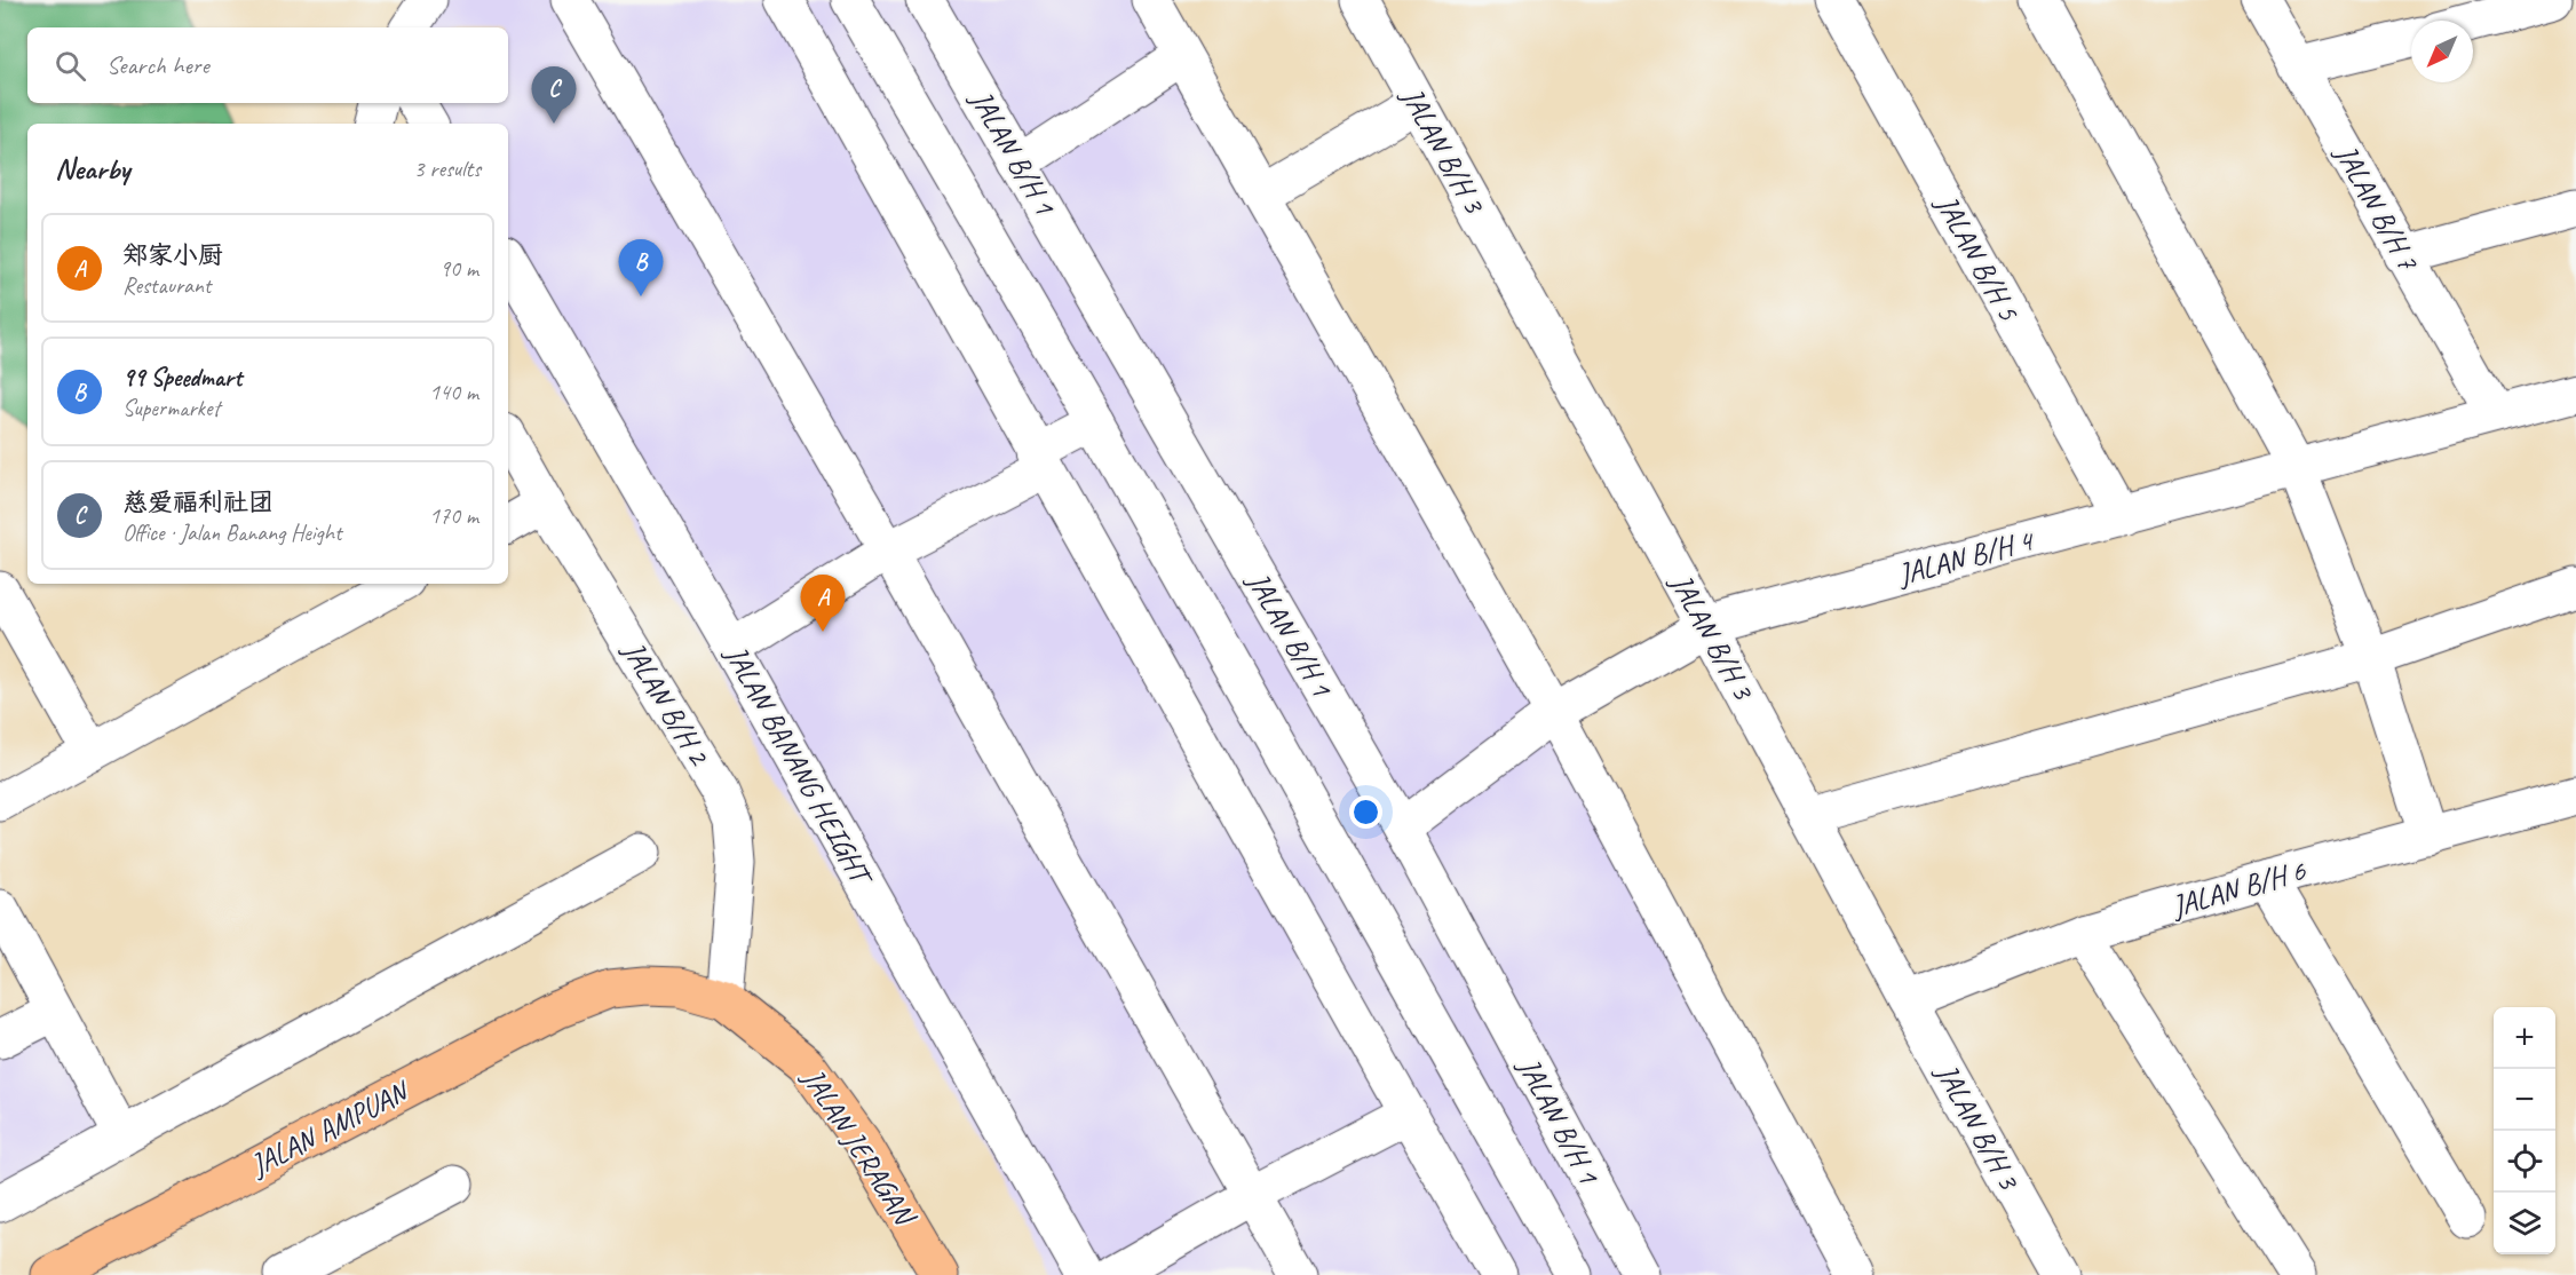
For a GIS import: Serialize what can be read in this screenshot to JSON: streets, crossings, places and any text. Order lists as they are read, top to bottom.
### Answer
{
  "streets": {
    "main road": ["JALAN AMPUAN", "JALAN JERAGAN"],
    "street": [
      "JALAN B/H 3",
      "JALAN B/H 1",
      "JALAN B/H 7",
      "JALAN B/H 5",
      "JALAN B/H 4",
      "JALAN B/H 2",
      "JALAN BANANG HEIGHT",
      "JALAN B/H 6"
    ]
  },
  "crossings": [
    ["JALAN B/H 3", "JALAN B/H 4"],
    ["JALAN B/H 3", "JALAN B/H 6"],
    ["JALAN B/H 1", "JALAN B/H 4"],
    ["JALAN B/H 7", "JALAN B/H 4"],
    ["JALAN B/H 5", "JALAN B/H 4"],
    ["JALAN B/H 2", "JALAN JERAGAN"],
    ["JALAN AMPUAN", "JALAN JERAGAN"]
  ],
  "north": "bottom left",
  "page": {
    "search": "Search here",
    "pins": ["C", "B", "A"],
    "heading": ["Nearby", "3 results"],
    "list": [
      {
        "mark": "A",
        "name": "郑家小厨",
        "note": "Restaurant",
        "value": "90 m"
      },
      {
        "mark": "B",
        "name": "99 Speedmart",
        "note": "Supermarket",
        "value": "140 m"
      },
      {
        "mark": "C",
        "name": "慈爱福利社团",
        "note": "Office · Jalan Banang Height",
        "value": "170 m"
      }
    ],
    "map_buttons": ["+", "−"]
  }
}
